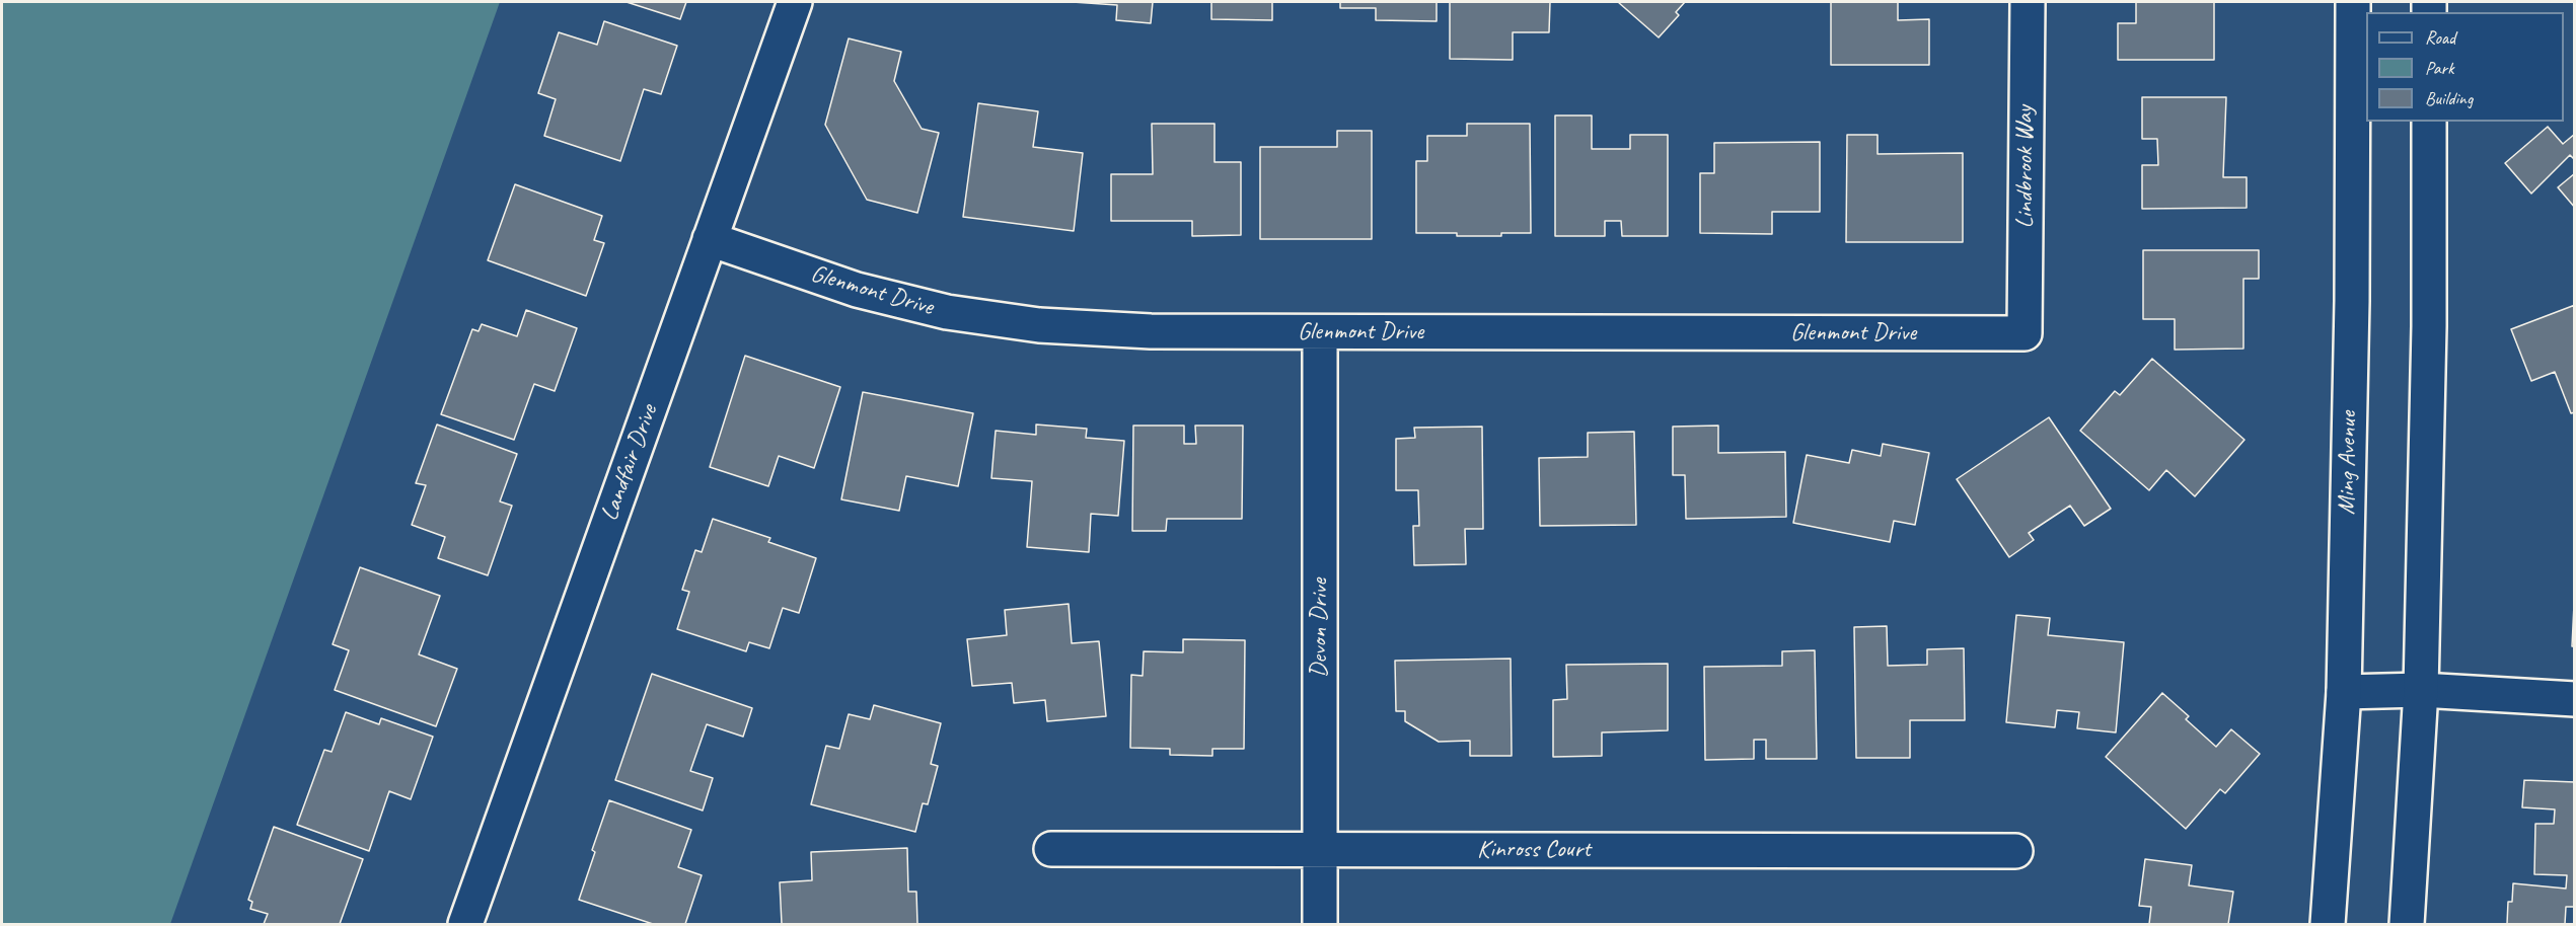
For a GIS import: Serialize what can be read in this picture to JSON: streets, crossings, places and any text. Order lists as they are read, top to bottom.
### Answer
{
  "streets": {
    "street": [
      "Lindbrook Way",
      "Glenmont Drive",
      "Landfair Drive",
      "Ming Avenue",
      "Devon Drive",
      "Kinross Court"
    ]
  },
  "crossings": [
    ["Lindbrook Way", "Glenmont Drive"],
    ["Glenmont Drive", "Landfair Drive"],
    ["Glenmont Drive", "Devon Drive"],
    ["Devon Drive", "Kinross Court"]
  ],
  "legend": ["Road", "Park", "Building"]
}
